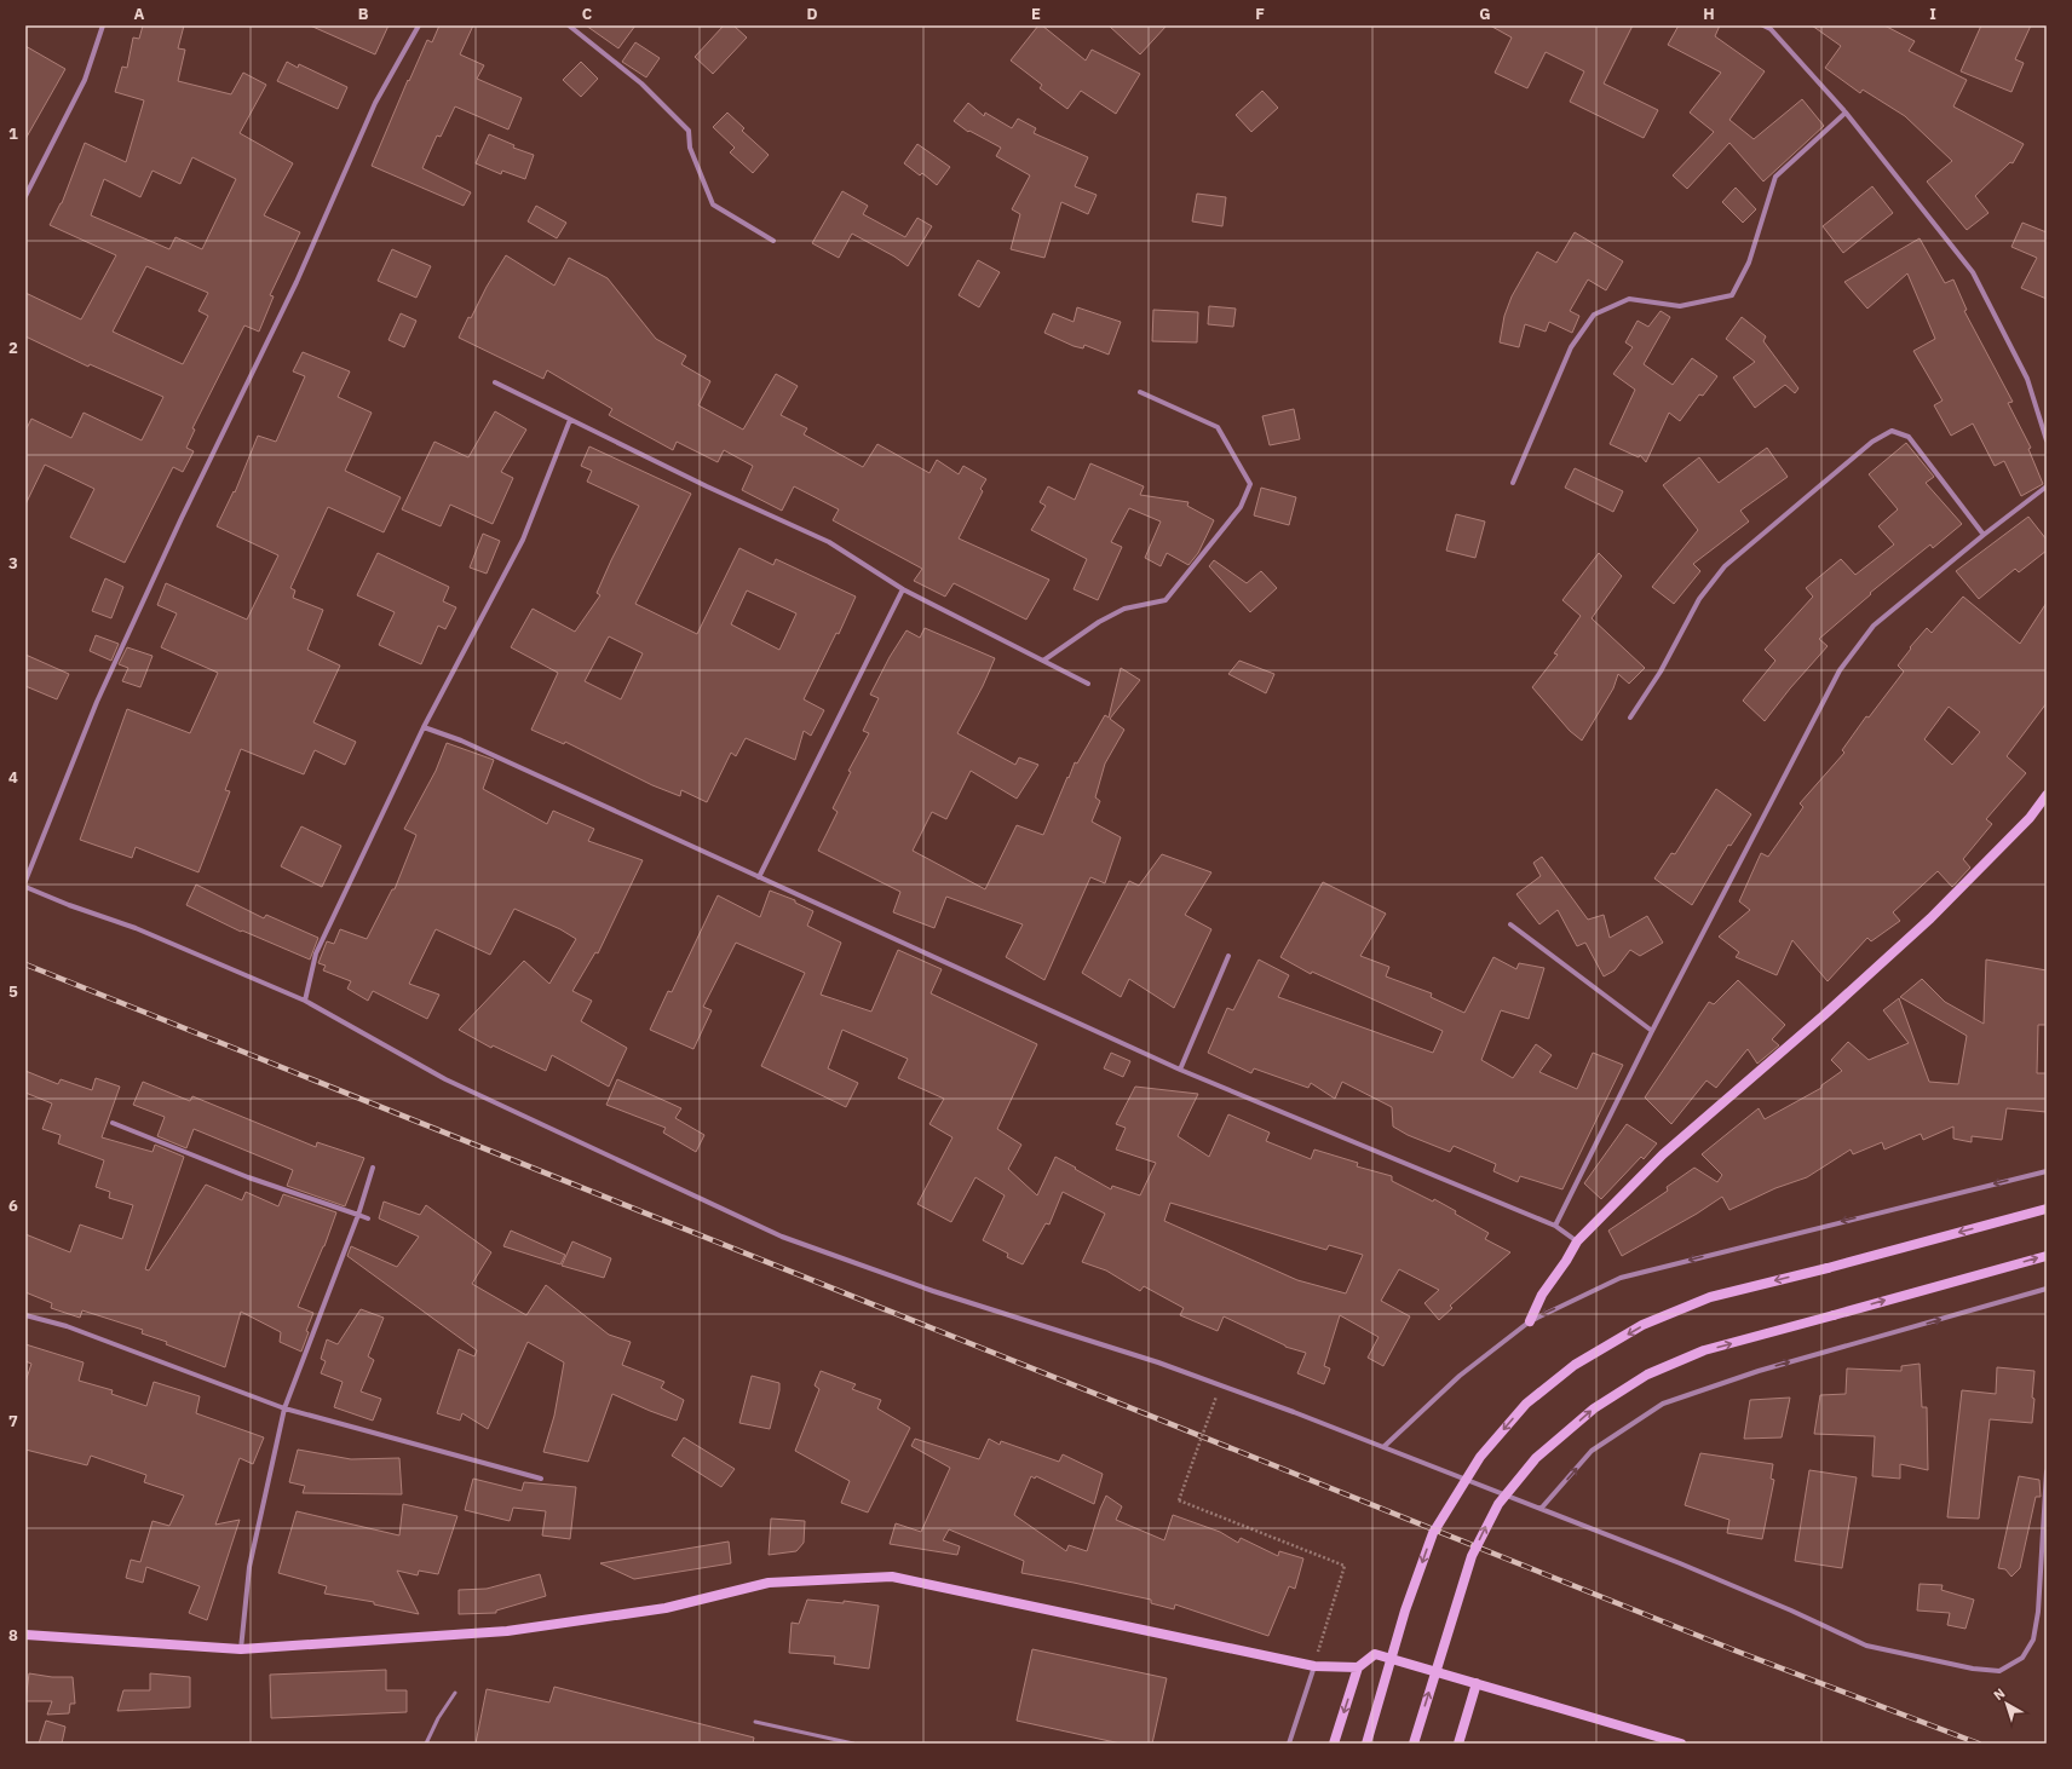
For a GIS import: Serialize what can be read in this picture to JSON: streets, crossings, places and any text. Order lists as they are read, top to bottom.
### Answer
{
  "north": "top left",
  "grid": {
    "columns": [
      "A",
      "B",
      "C",
      "D",
      "E",
      "F",
      "G",
      "H",
      "I"
    ],
    "rows": [
      "1",
      "2",
      "3",
      "4",
      "5",
      "6",
      "7",
      "8"
    ]
  }
}
